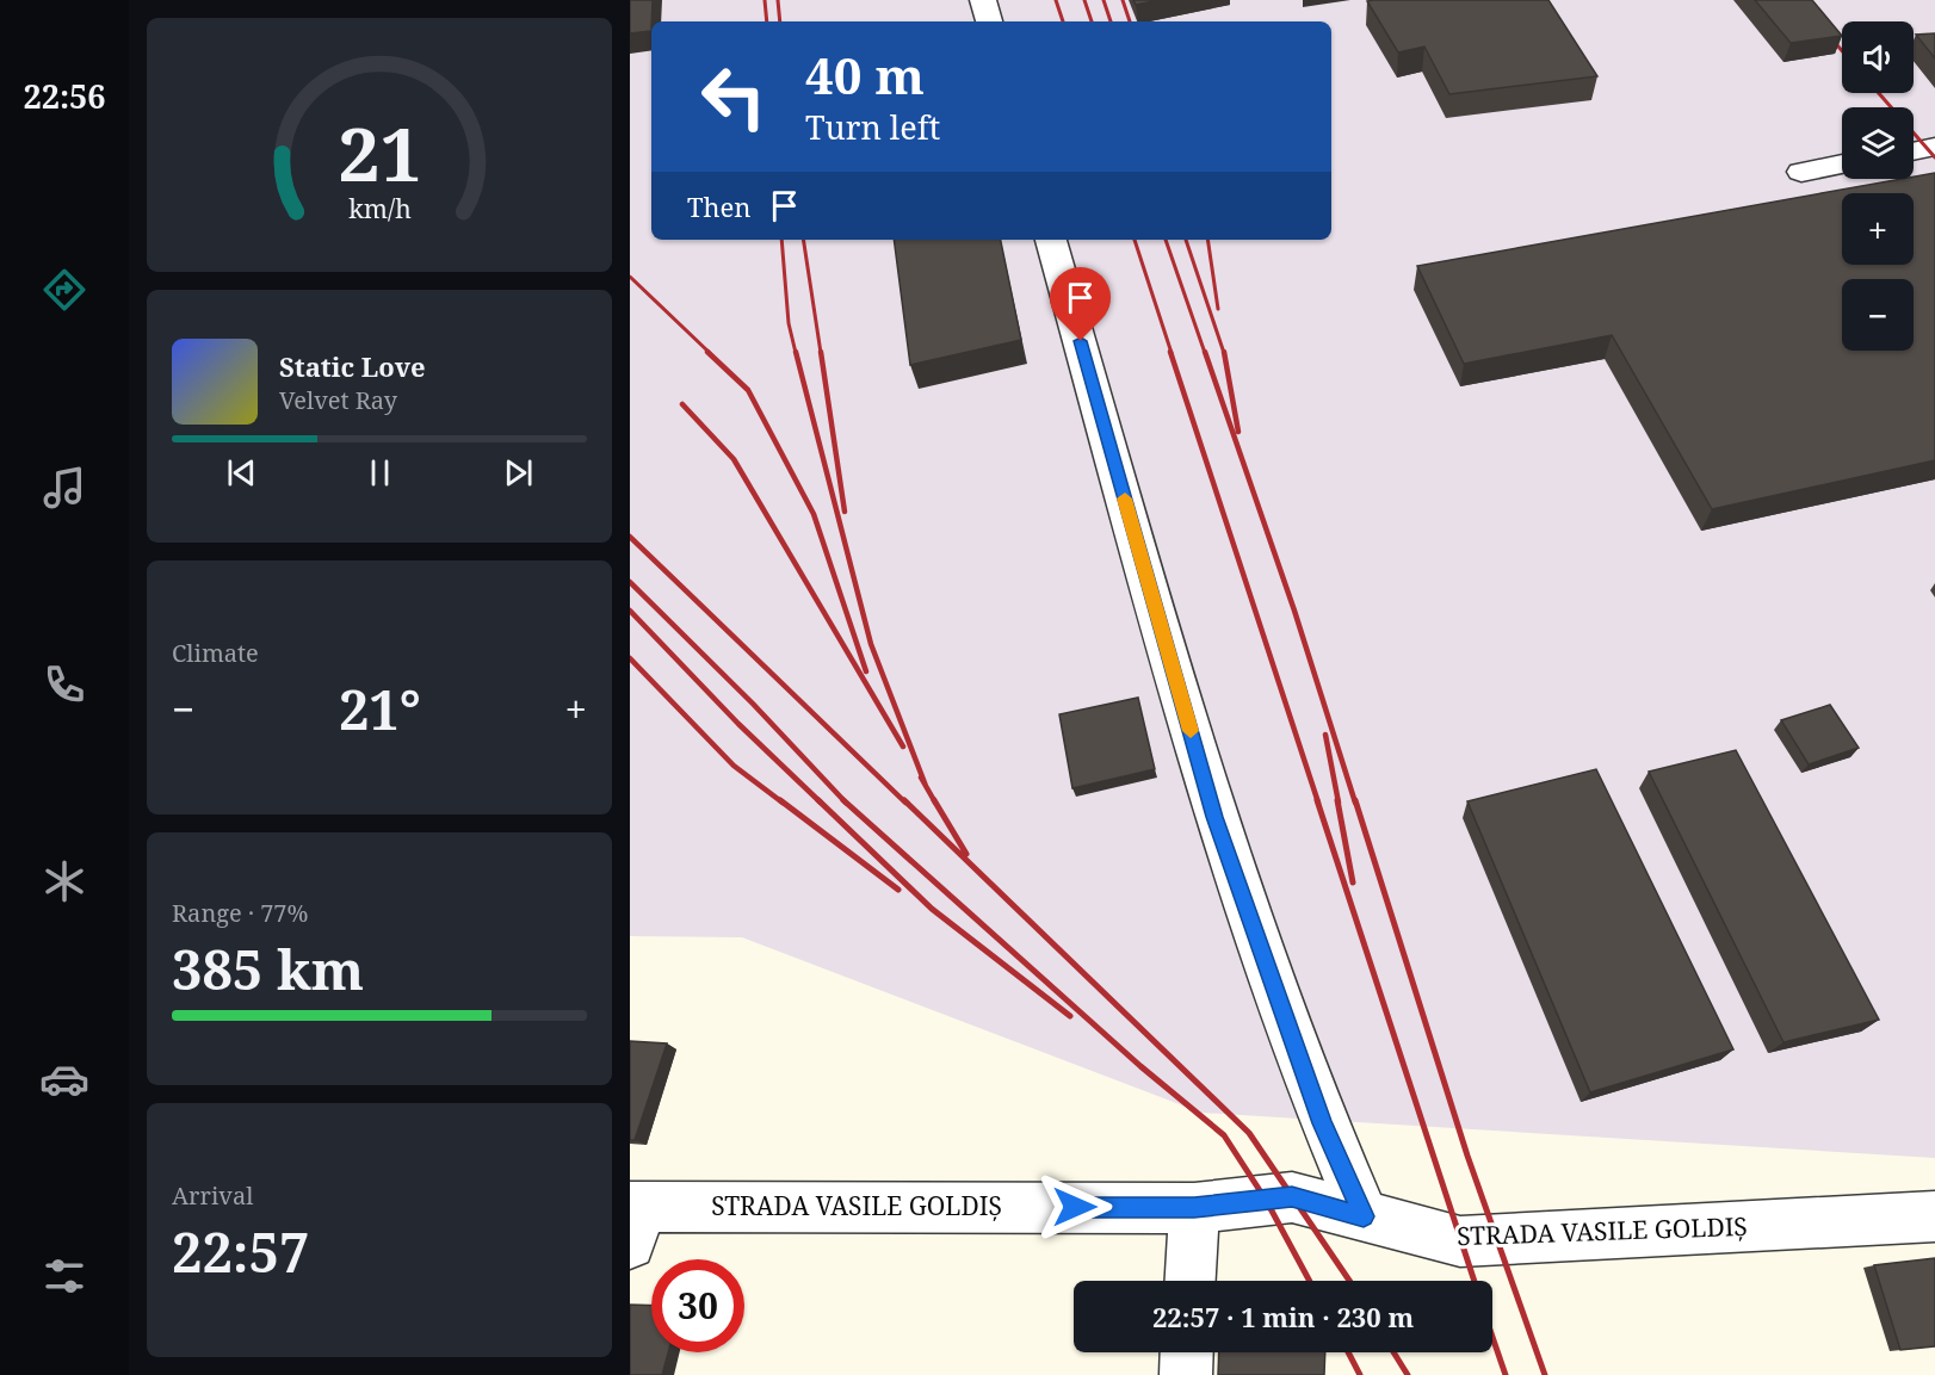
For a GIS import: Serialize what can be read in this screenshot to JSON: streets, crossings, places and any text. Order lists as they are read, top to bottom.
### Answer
{
  "streets": {
    "street": ["STRADA VASILE GOLDIȘ"]
  },
  "page": {
    "tabs": "22:56",
    "map_buttons": ["+", "−"],
    "turn": ["40 m", "Turn left"],
    "then": "Then",
    "song": ["Static Love", "Velvet Ray"],
    "tile": [
      "Climate",
      ["Range · 77%", "385 km"],
      ["Arrival", "22:57"]
    ],
    "heat": ["−", "21°", "+"],
    "limit": "30",
    "trip": "22:57 · 1 min · 230 m",
    "gauge": ["21", "km/h"]
  }
}
